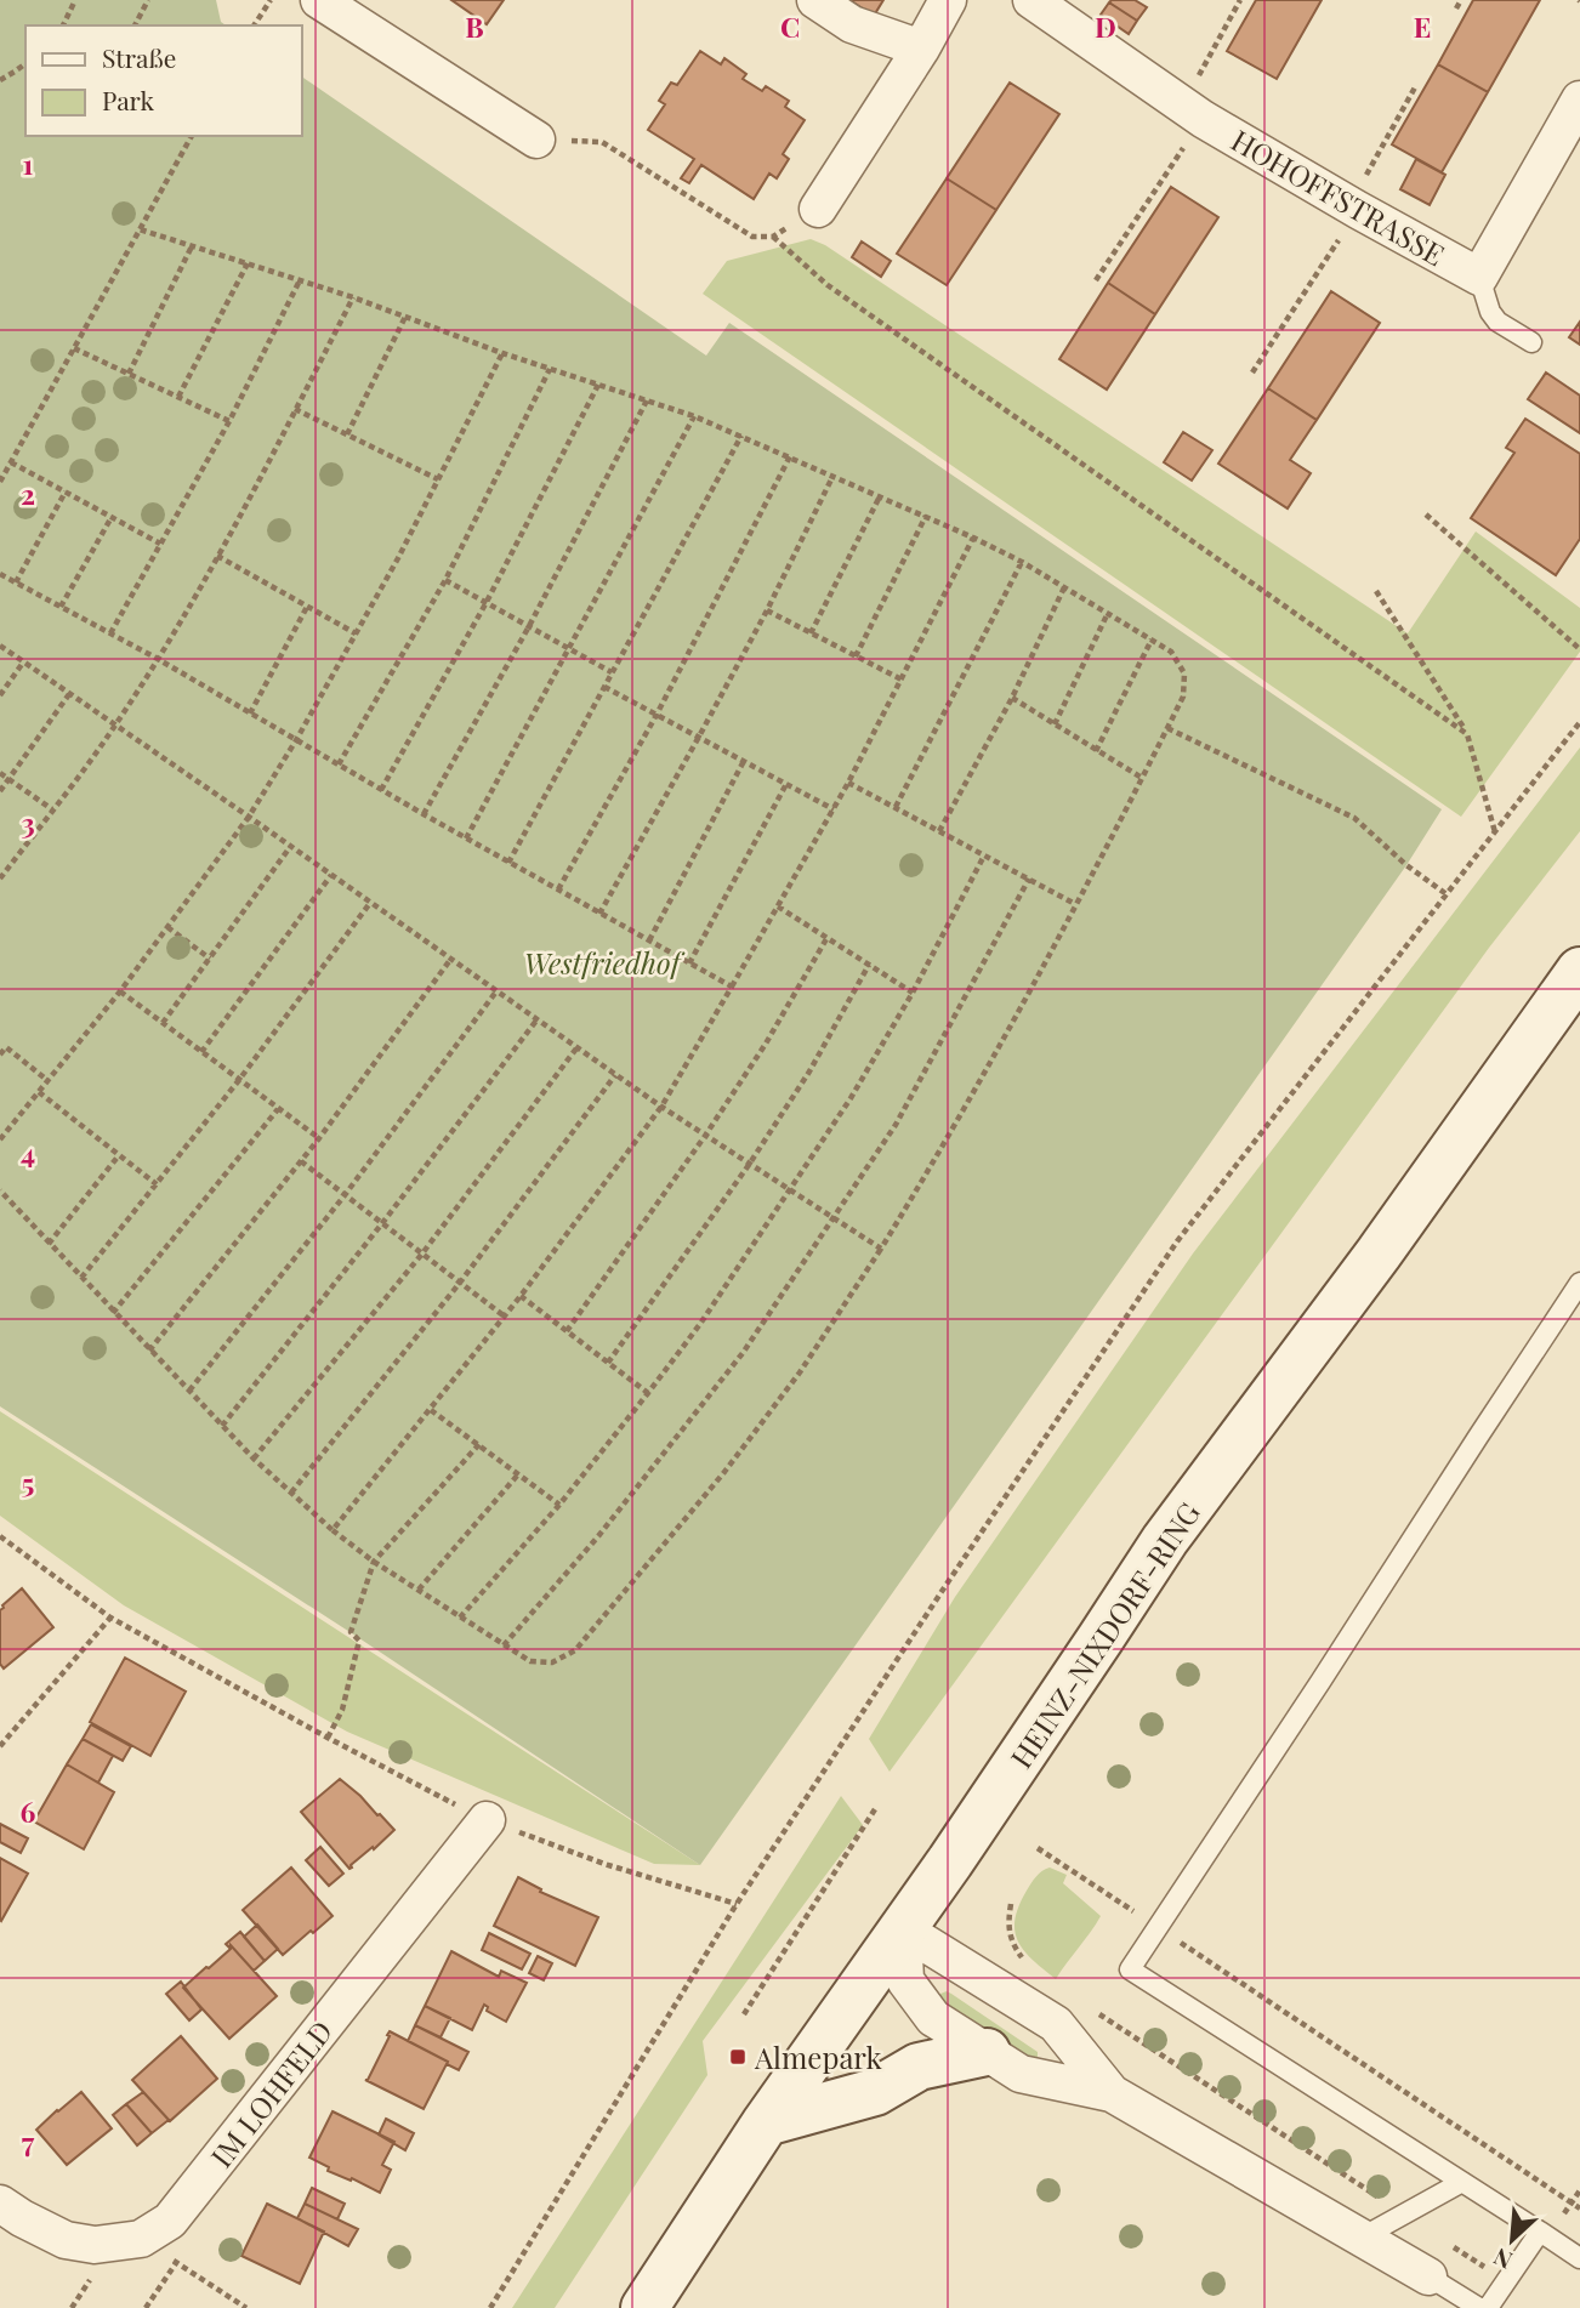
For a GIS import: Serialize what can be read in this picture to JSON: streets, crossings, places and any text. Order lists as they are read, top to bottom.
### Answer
{
  "streets": {
    "main road": ["HEINZ-NIXDORF-RING"],
    "street": ["HOHOFFSTRASSE", "IM LOHFELD"]
  },
  "parks": ["Westfriedhof"],
  "places": {
    "transit": ["Almepark"]
  },
  "legend": ["Straße", "Park"],
  "north": "bottom left",
  "grid": {
    "columns": [
      "B",
      "C",
      "D",
      "E"
    ],
    "rows": [
      "1",
      "2",
      "3",
      "4",
      "5",
      "6",
      "7"
    ]
  }
}
